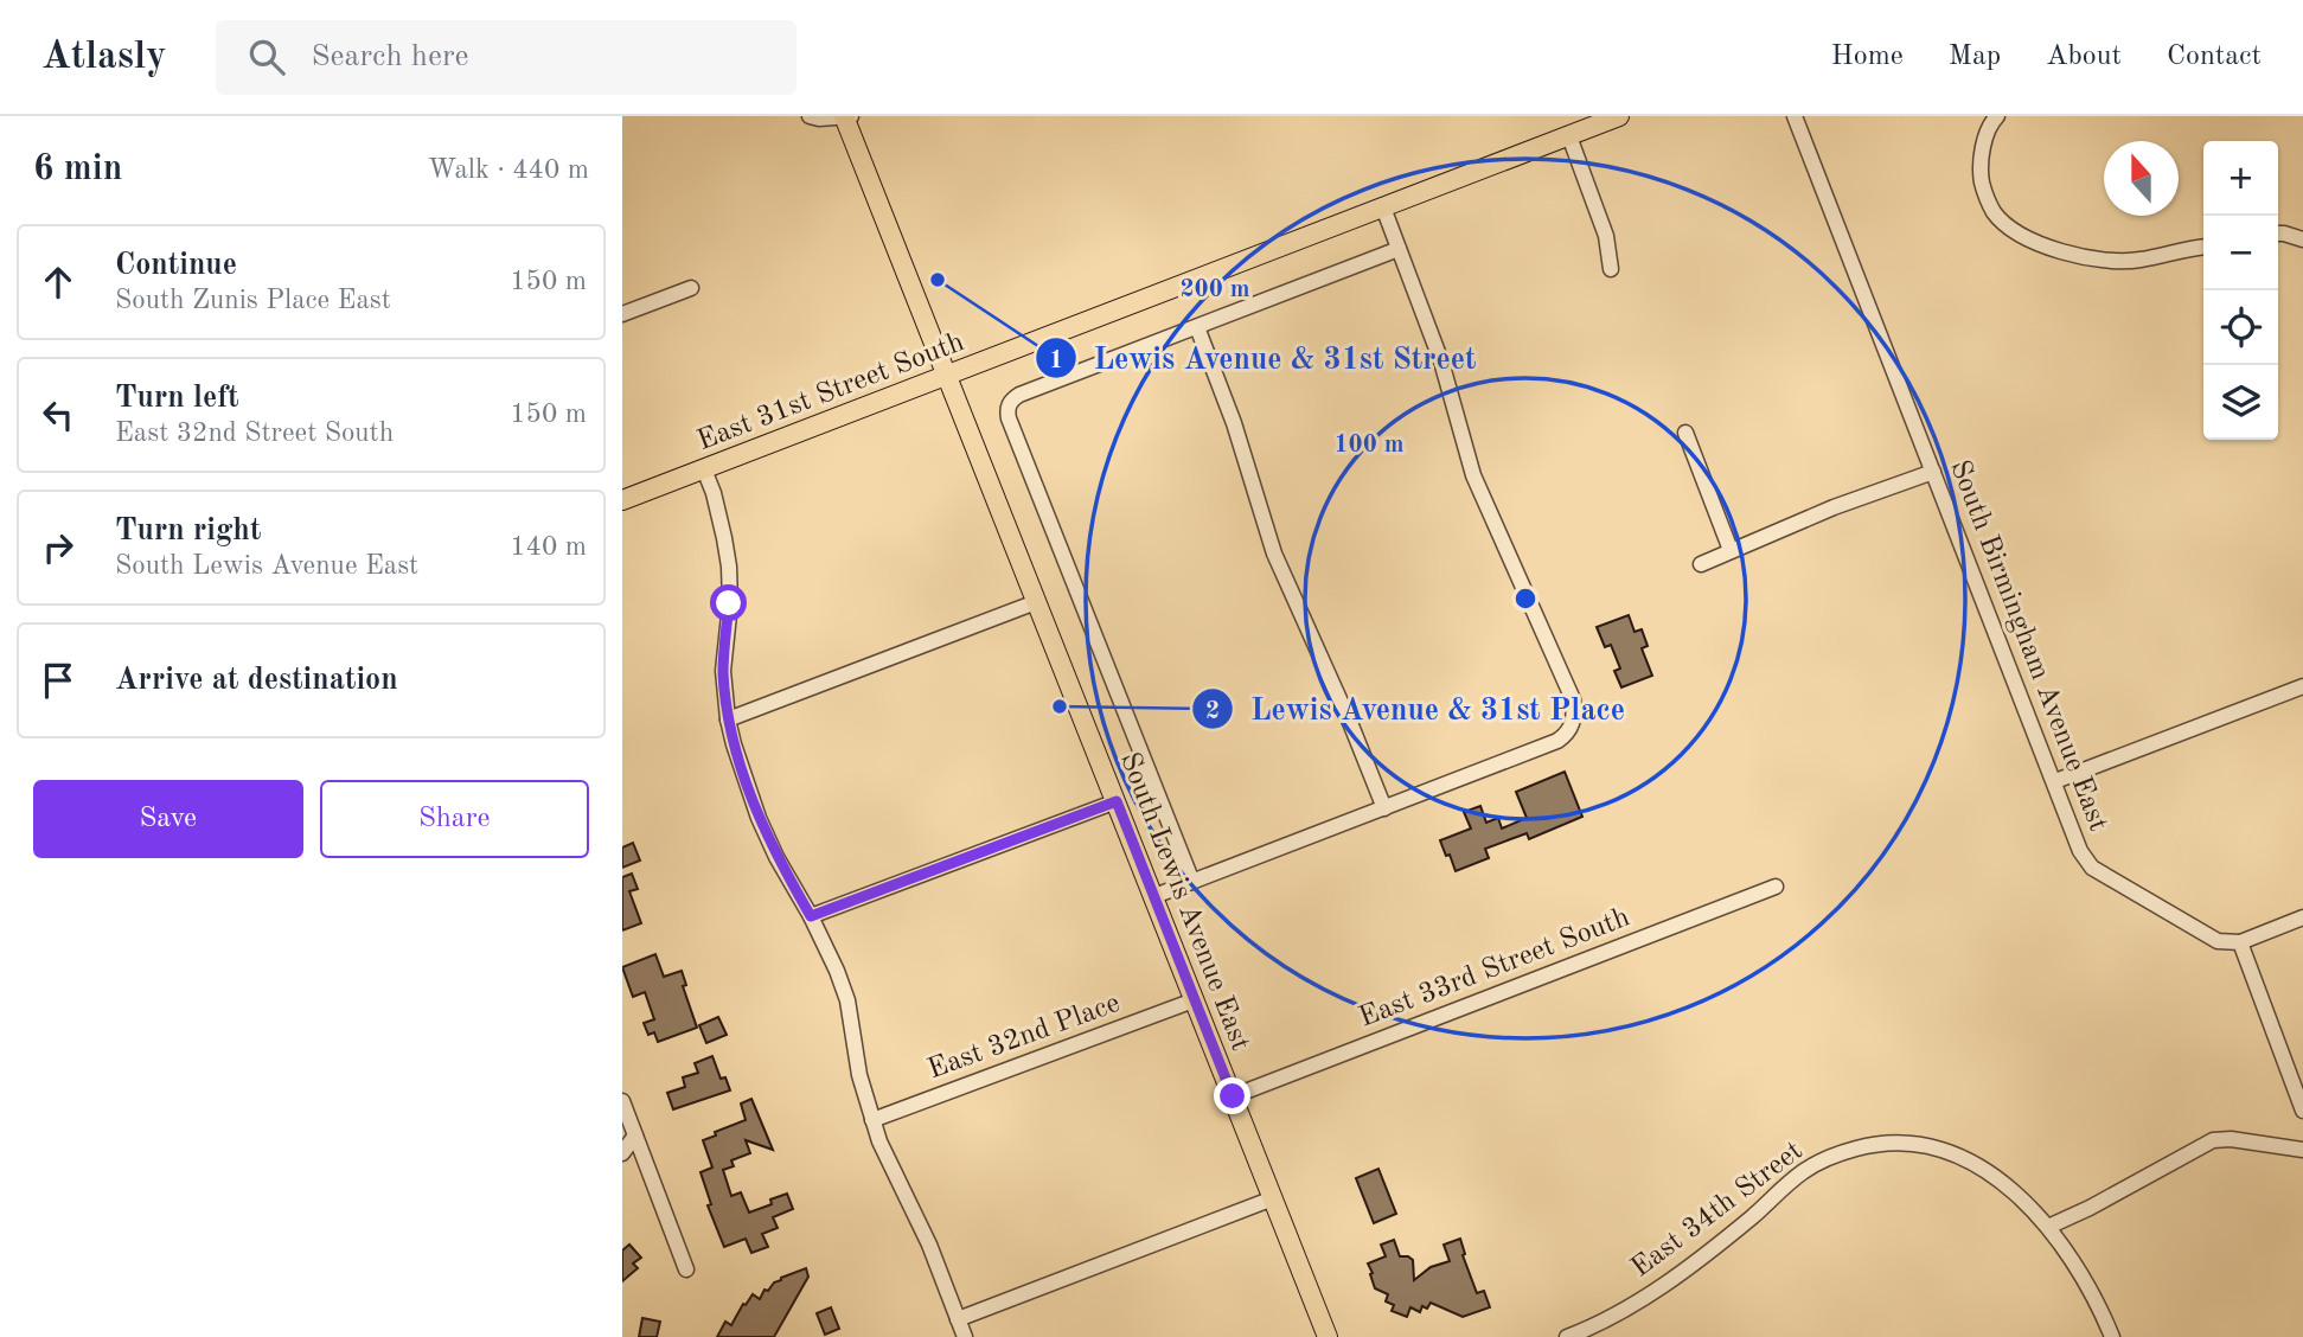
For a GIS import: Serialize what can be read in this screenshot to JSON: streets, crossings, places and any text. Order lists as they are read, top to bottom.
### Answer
{
  "streets": {
    "main road": ["East 31st Street South", "South Lewis Avenue East"],
    "street": [
      "South Birmingham Avenue East",
      "East 33rd Street South",
      "East 32nd Place",
      "East 34th Street"
    ]
  },
  "crossings": [
    ["East 31st Street South", "South Lewis Avenue East"],
    ["South Lewis Avenue East", "East 33rd Street South"],
    ["South Lewis Avenue East", "East 32nd Place"]
  ],
  "places": ["Lewis Avenue & 31st Street", "Lewis Avenue & 31st Place"],
  "north": "top",
  "page": {
    "header": "Atlasly",
    "search": "Search here",
    "nav": [
      "Home",
      "Map",
      "About",
      "Contact"
    ],
    "heading": ["6 min", "Walk · 440 m"],
    "map_buttons": ["+", "−"],
    "list": [
      ["Continue", "South Zunis Place East", "150 m"],
      ["Turn left", "East 32nd Street South", "150 m"],
      ["Turn right", "South Lewis Avenue East", "140 m"],
      "Arrive at destination"
    ],
    "buttons": ["Save", "Share"]
  },
  "rings": ["200 m", "100 m"]
}
